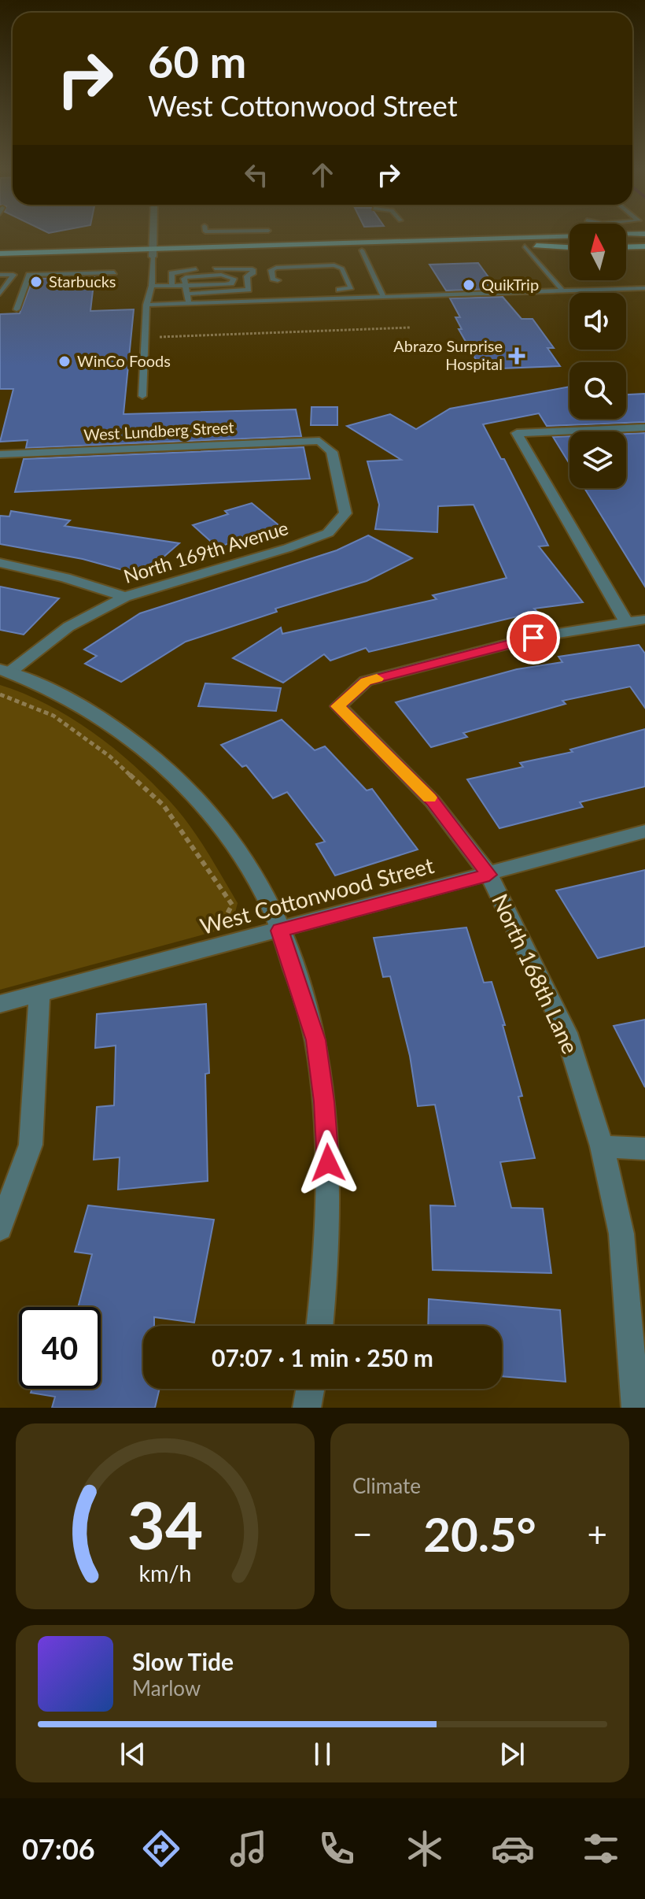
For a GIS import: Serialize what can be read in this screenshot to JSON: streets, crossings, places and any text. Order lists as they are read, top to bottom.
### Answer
{
  "streets": {
    "street": [
      "West Lundberg Street",
      "North 169th Avenue",
      "West Cottonwood Street",
      "North 168th Lane"
    ]
  },
  "crossings": [
    ["West Lundberg Street", "North 169th Avenue"],
    ["West Cottonwood Street", "North 168th Lane"]
  ],
  "places": {
    "other": ["Starbucks", "QuikTrip", "WinCo Foods"],
    "health": ["Abrazo Surprise Hospital"]
  },
  "north": "top",
  "page": {
    "turn": ["60 m", "West Cottonwood Street"],
    "limit": "40",
    "trip": "07:07 · 1 min · 250 m",
    "tile": "Climate",
    "heat": ["−", "20.5°", "+"],
    "song": ["Slow Tide", "Marlow"],
    "tabs": "07:06",
    "gauge": ["34", "km/h"]
  }
}
